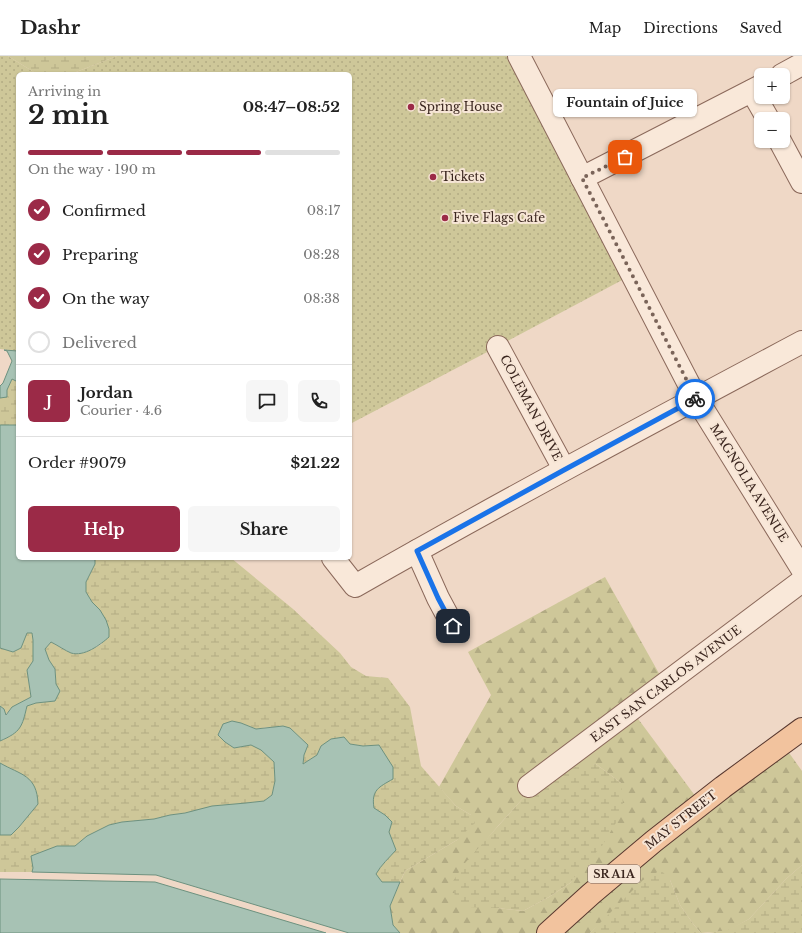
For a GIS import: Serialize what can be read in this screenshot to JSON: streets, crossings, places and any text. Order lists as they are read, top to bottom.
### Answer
{
  "streets": {
    "main road": ["MAY STREET", "SR A1A"],
    "street": ["COLEMAN DRIVE", "MAGNOLIA AVENUE", "EAST SAN CARLOS AVENUE"]
  },
  "places": [
    "Spring House",
    "Fountain of Juice",
    "Tickets",
    "Five Flags Cafe"
  ],
  "page": {
    "header": "Dashr",
    "nav": ["Map", "Directions", "Saved"],
    "map_buttons": ["+", "−"],
    "heading": ["2 min", "Arriving in", "08:47–08:52"],
    "panel": [
      "Jordan",
      "Courier · 4.6",
      "Order #9079",
      "$21.22"
    ],
    "bubble": "Fountain of Juice",
    "bar": "On the way · 190 m",
    "list": [
      ["Confirmed", "08:17"],
      ["Preparing", "08:28"],
      ["On the way", "08:38"],
      "Delivered"
    ],
    "round": "J",
    "buttons": ["Help", "Share"]
  }
}
